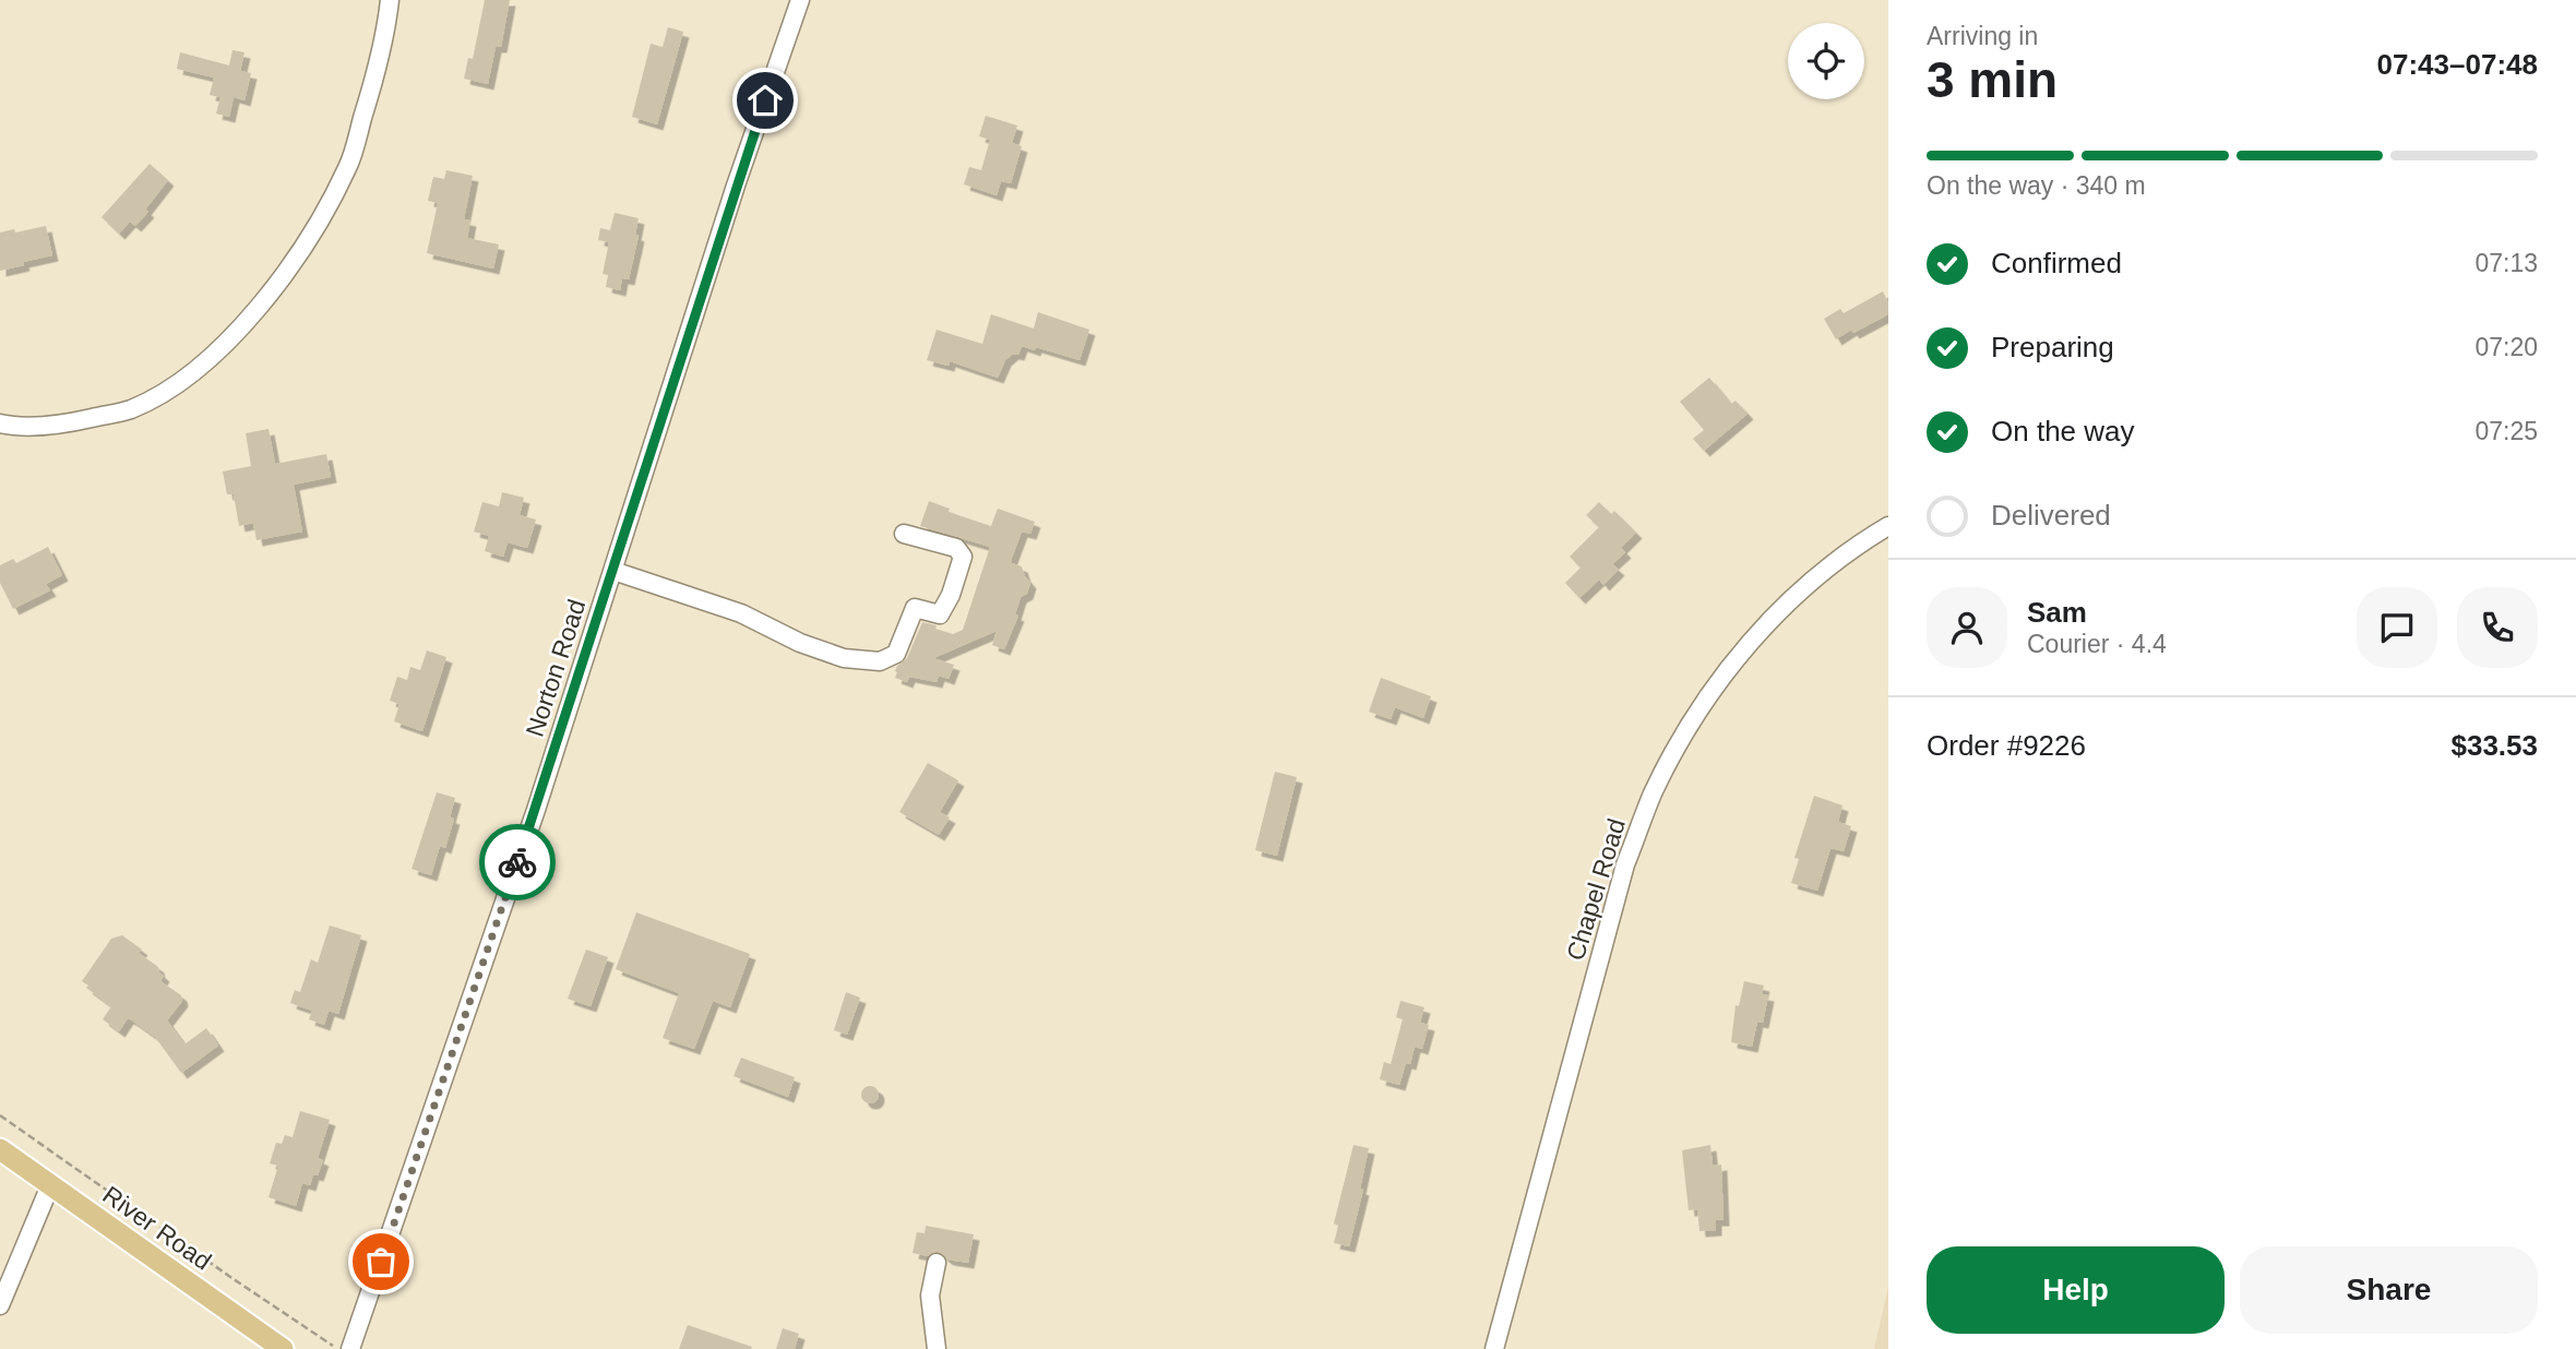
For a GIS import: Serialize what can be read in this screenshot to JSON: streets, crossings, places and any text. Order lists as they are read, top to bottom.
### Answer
{
  "streets": {
    "main road": ["River Road"],
    "street": ["Norton Road", "Chapel Road"]
  },
  "page": {
    "heading": ["3 min", "Arriving in", "07:43–07:48"],
    "panel": [
      "Sam",
      "Courier · 4.4",
      "Order #9226",
      "$33.53"
    ],
    "bar": "On the way · 340 m",
    "list": [
      ["Confirmed", "07:13"],
      ["Preparing", "07:20"],
      ["On the way", "07:25"],
      "Delivered"
    ],
    "buttons": ["Help", "Share"]
  }
}
